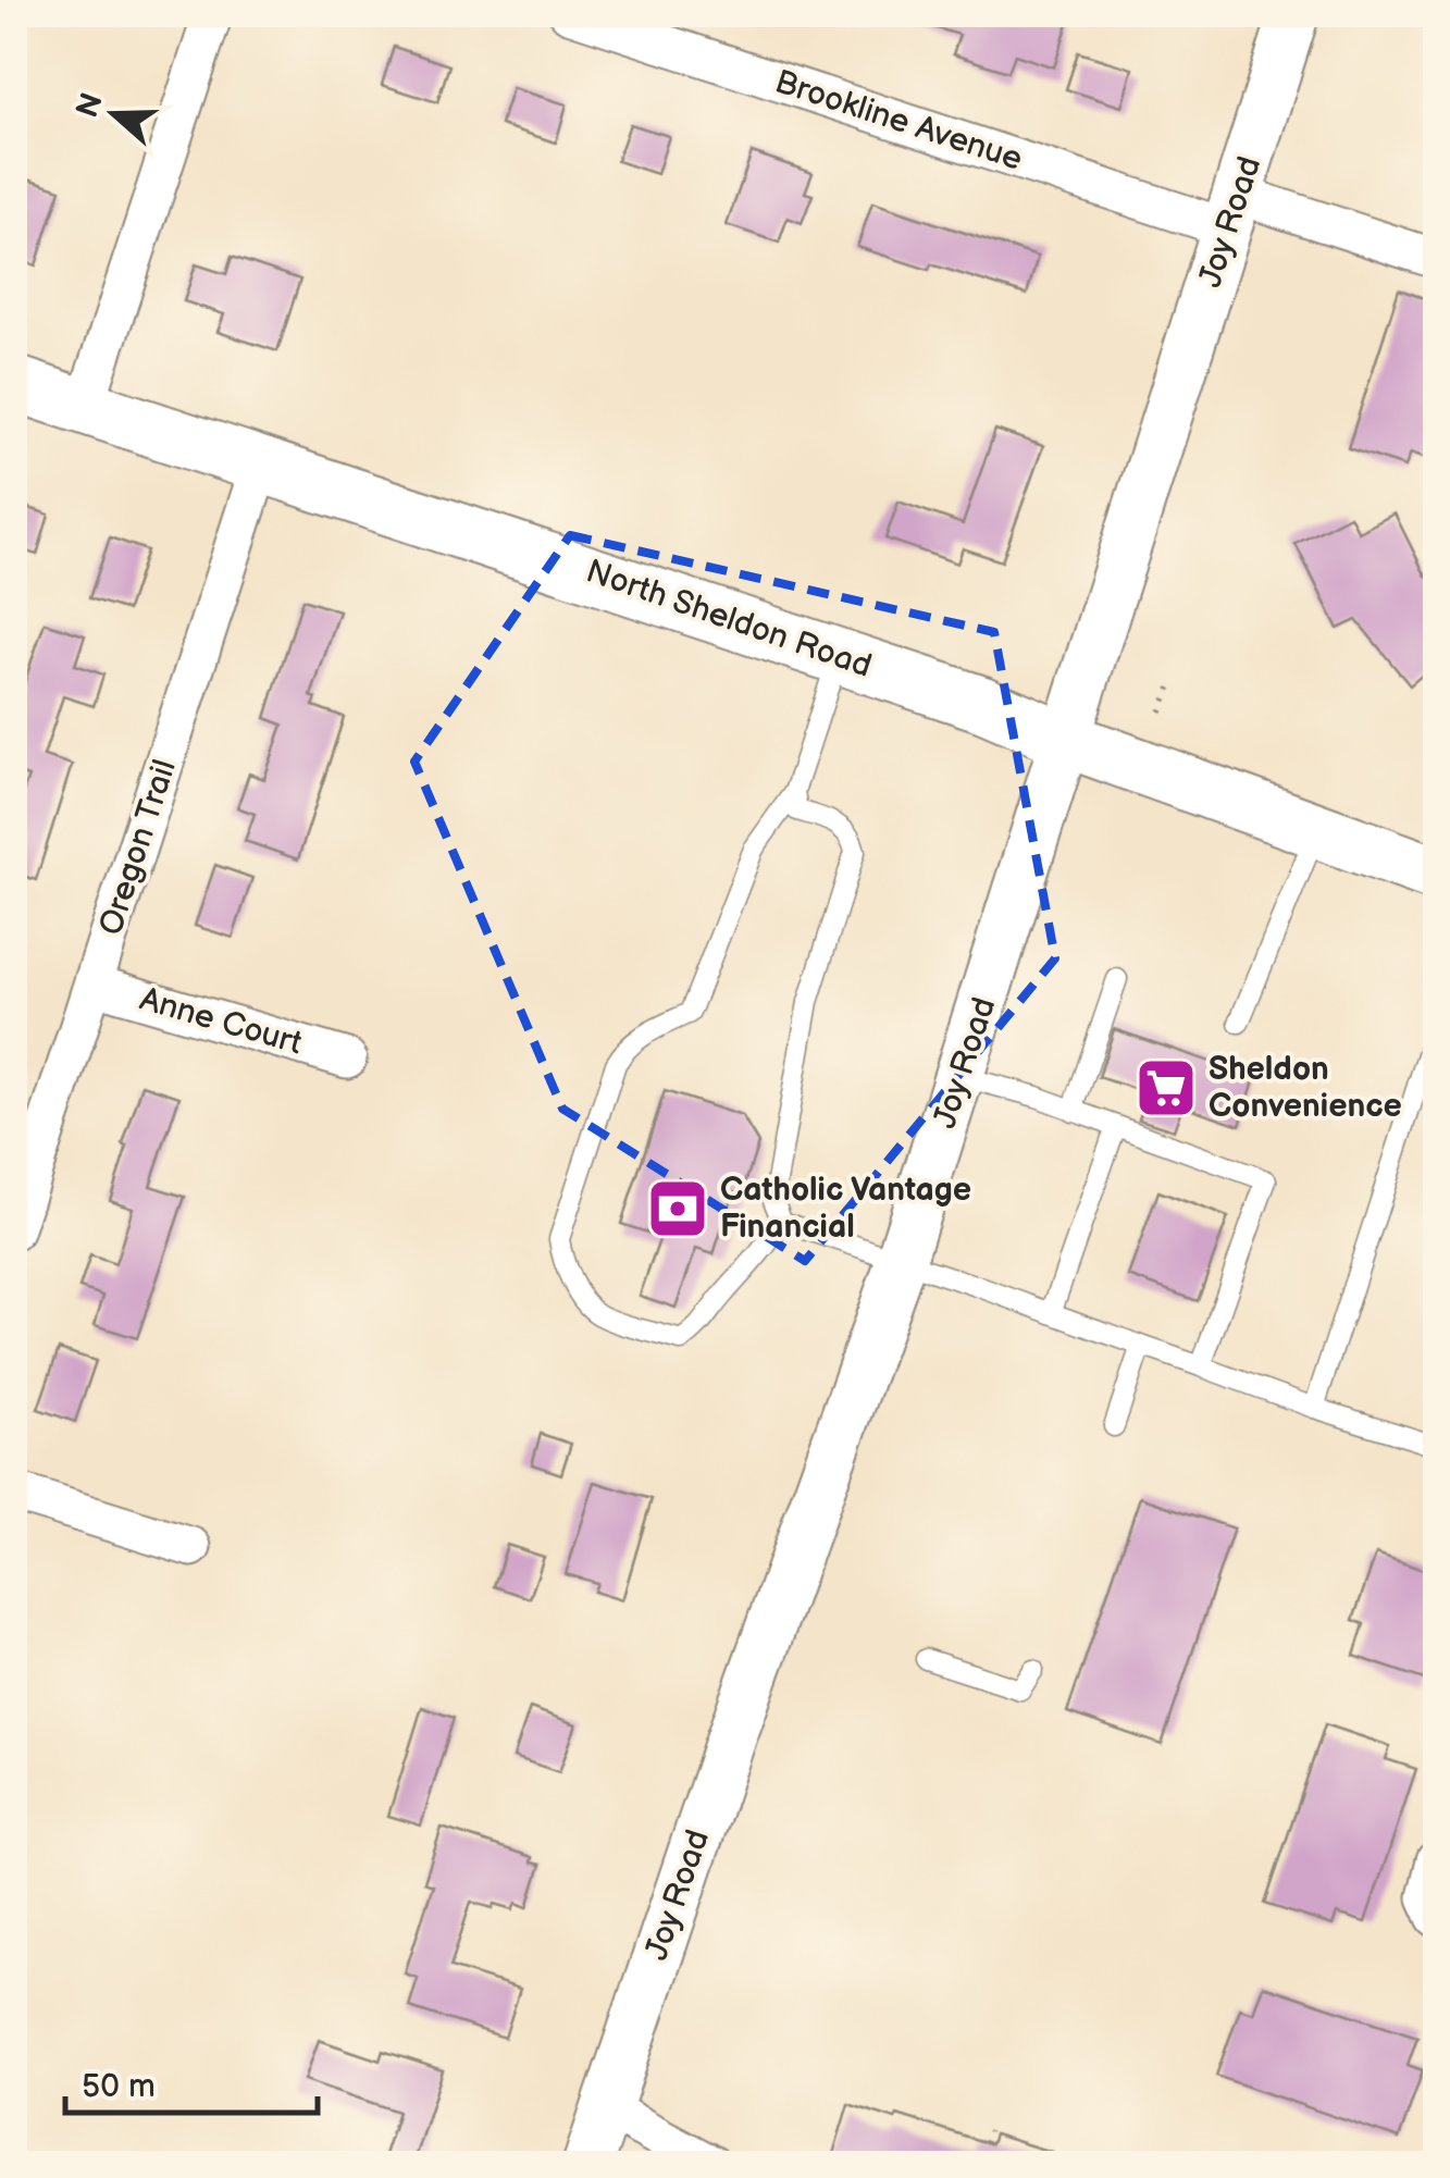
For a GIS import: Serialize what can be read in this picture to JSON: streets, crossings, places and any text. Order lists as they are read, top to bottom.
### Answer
{
  "streets": {
    "main road": ["North Sheldon Road"],
    "street": [
      "Brookline Avenue",
      "Joy Road",
      "Oregon Trail",
      "Anne Court"
    ]
  },
  "crossings": [
    ["Brookline Avenue", "Joy Road"],
    ["Joy Road", "North Sheldon Road"],
    ["North Sheldon Road", "Oregon Trail"],
    ["Oregon Trail", "Anne Court"]
  ],
  "places": {
    "supermarket": ["Sheldon Convenience"],
    "bank": ["Catholic Vantage Financial"]
  },
  "scale_bar": "50 m",
  "north": "left"
}
